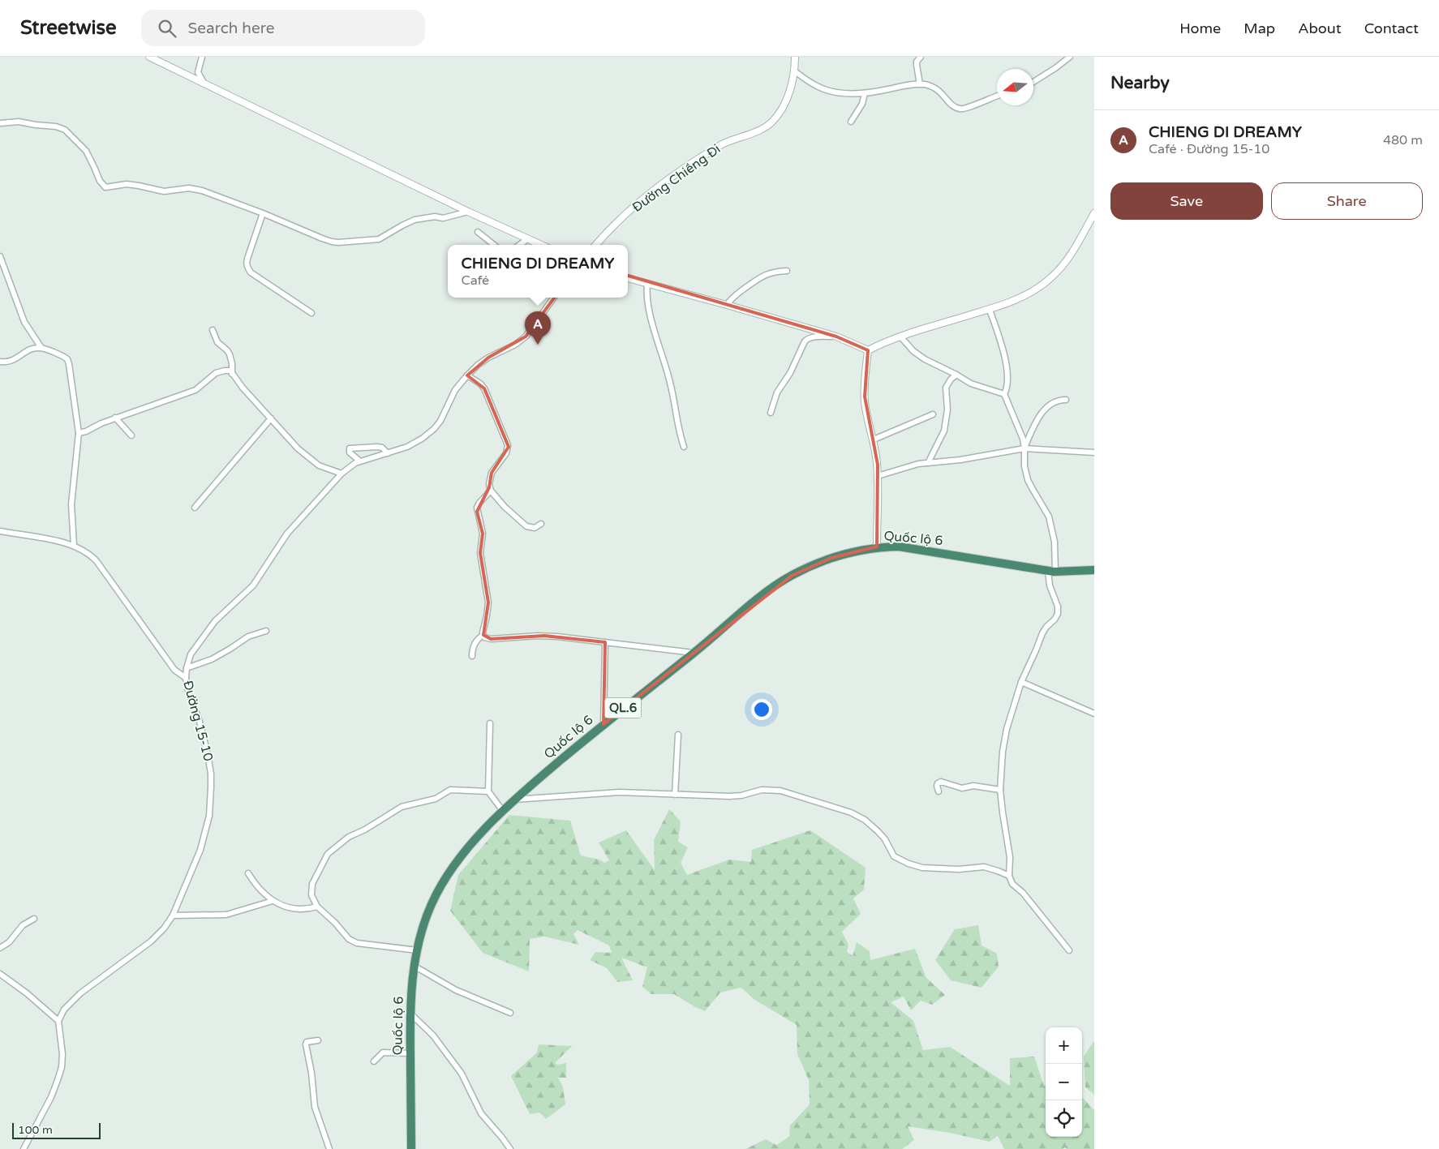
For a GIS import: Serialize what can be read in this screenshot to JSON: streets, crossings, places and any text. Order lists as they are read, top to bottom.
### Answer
{
  "streets": {
    "highway": ["Quốc lộ 6", "QL.6"],
    "street": ["Đường Chiềng Đi", "Đường 15-10"]
  },
  "scale_bar": "100 m",
  "north": "left",
  "page": {
    "header": "Streetwise",
    "search": "Search here",
    "nav": [
      "Home",
      "Map",
      "About",
      "Contact"
    ],
    "heading": "Nearby",
    "list": [
      {
        "mark": "A",
        "name": "CHIENG DI DREAMY",
        "note": "Café · Đường 15-10",
        "value": "480 m"
      }
    ],
    "buttons": ["Save", "Share"],
    "popup": ["CHIENG DI DREAMY", "Café"],
    "pins": "A",
    "map_buttons": ["+", "−"],
    "scale": "100 m"
  }
}
